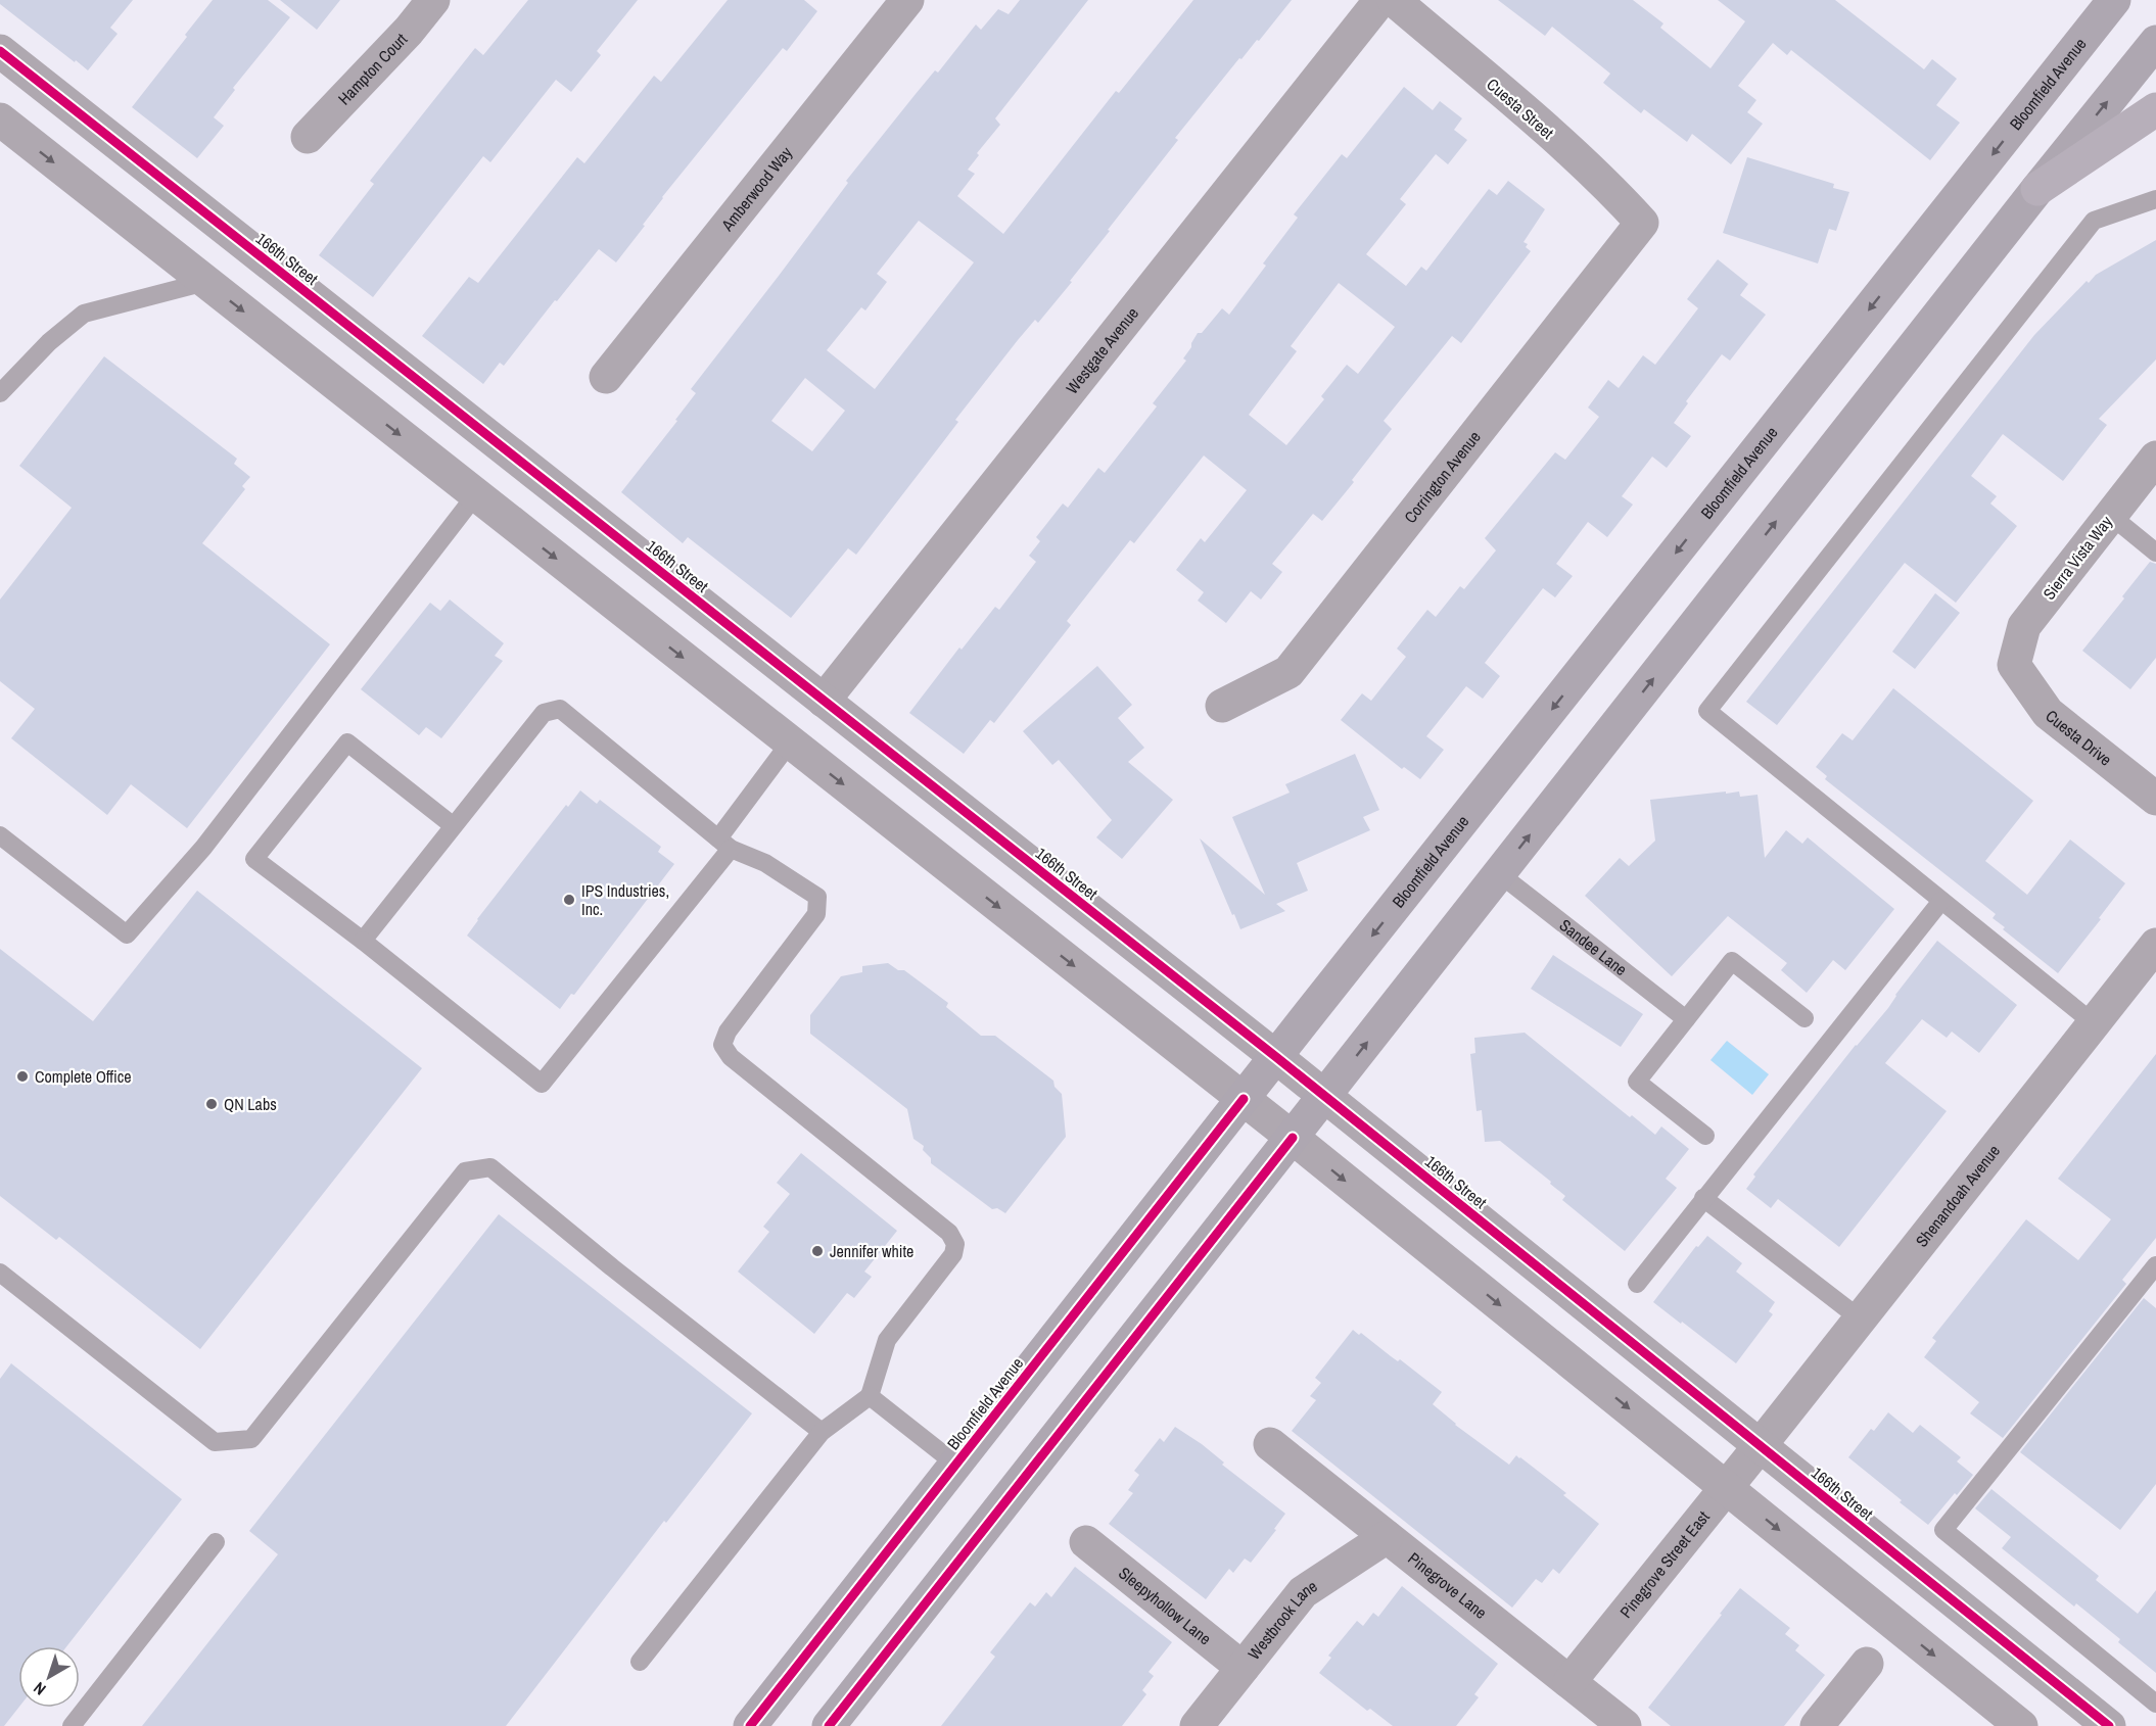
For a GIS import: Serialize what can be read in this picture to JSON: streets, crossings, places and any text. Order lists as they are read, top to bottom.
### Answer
{
  "streets": {
    "main road": ["Bloomfield Avenue"],
    "street": [
      "Hampton Court",
      "Cuesta Street",
      "Amberwood Way",
      "166th Street",
      "Westgate Avenue",
      "Corrington Avenue",
      "Sierra Vista Way",
      "Cuesta Drive",
      "Shenandoah Avenue",
      "Pinegrove Street East",
      "Pinegrove Lane",
      "Sleepyhollow Lane",
      "Westbrook Lane"
    ],
    "lane": ["Sandee Lane"]
  },
  "crossings": [
    ["Bloomfield Avenue", "166th Street"],
    ["Cuesta Street", "Corrington Avenue"],
    ["166th Street", "Westgate Avenue"],
    ["166th Street", "Shenandoah Avenue"],
    ["166th Street", "Pinegrove Street East"],
    ["Sierra Vista Way", "Cuesta Drive"],
    ["Shenandoah Avenue", "Pinegrove Street East"],
    ["Pinegrove Street East", "Pinegrove Lane"],
    ["Pinegrove Lane", "Westbrook Lane"],
    ["Sleepyhollow Lane", "Westbrook Lane"]
  ],
  "places": [
    "IPS Industries, Inc.",
    "Complete Office",
    "QN Labs",
    "Jennifer white"
  ],
  "north": "bottom left"
}
